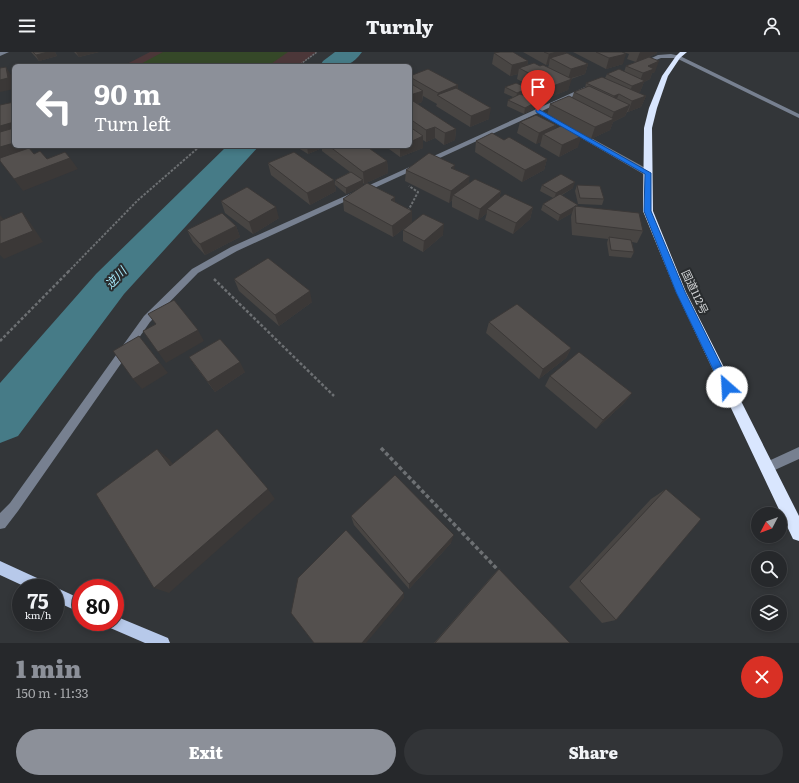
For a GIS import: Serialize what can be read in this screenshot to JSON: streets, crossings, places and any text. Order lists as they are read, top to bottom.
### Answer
{
  "streets": {
    "highway": ["国道112号"]
  },
  "water": ["逆川"],
  "north": "bottom left",
  "page": {
    "header": "Turnly",
    "turn": ["90 m", "Turn left"],
    "speed": "75 km/h",
    "limit": "80",
    "heading": ["1 min", "150 m · 11:33"],
    "buttons": ["Exit", "Share"]
  }
}
